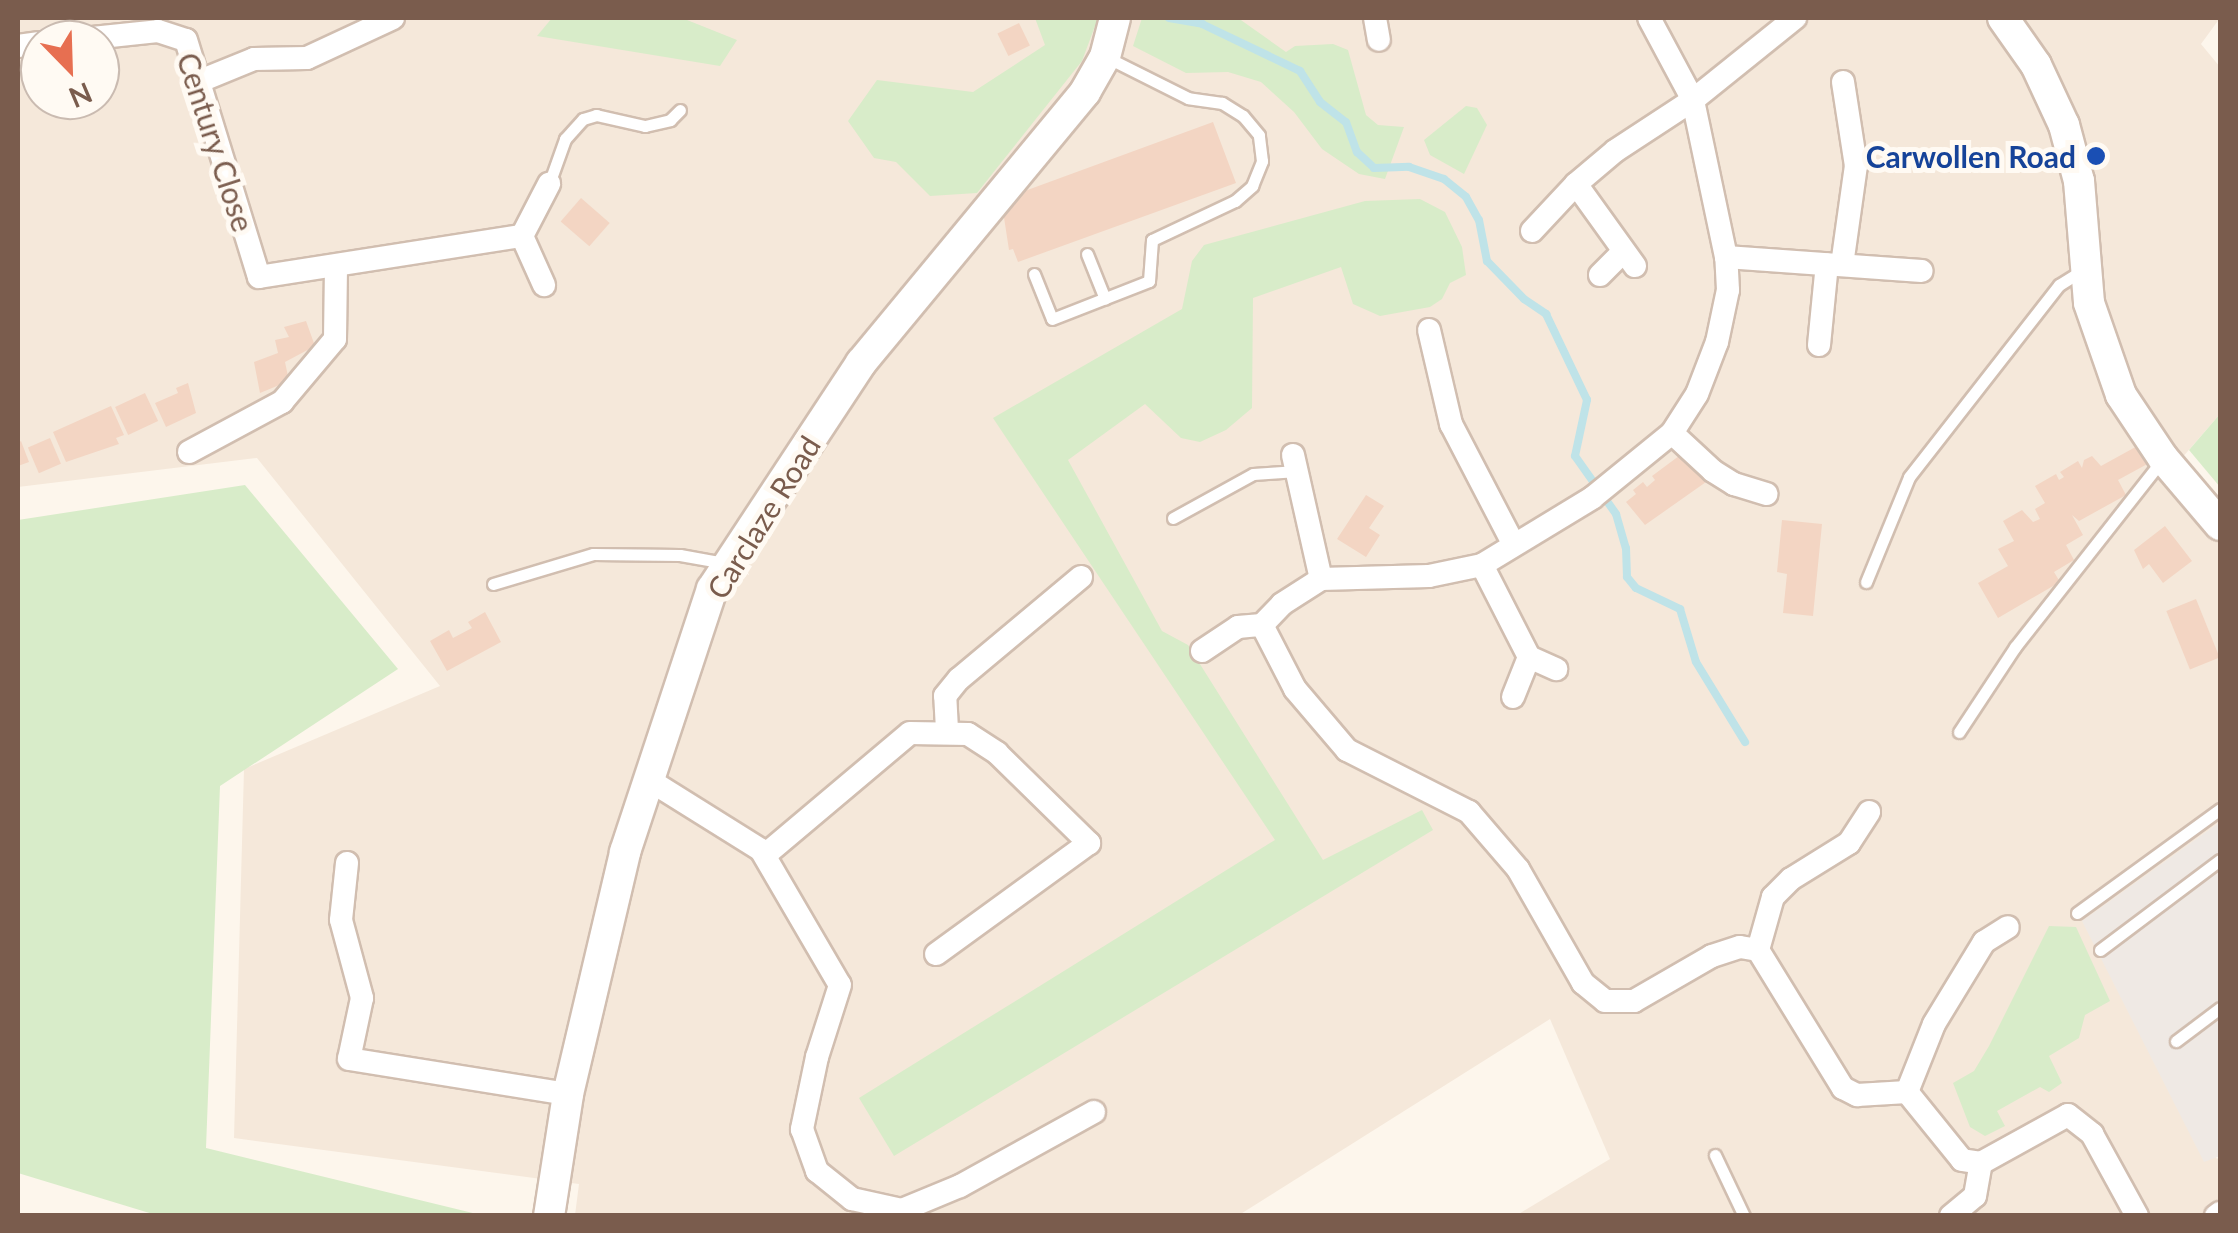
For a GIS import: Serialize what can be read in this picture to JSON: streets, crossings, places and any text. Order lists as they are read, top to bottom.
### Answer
{
  "streets": {
    "street": ["Century Close", "Carclaze Road"]
  },
  "places": ["Carwollen Road"],
  "north": "bottom right"
}
